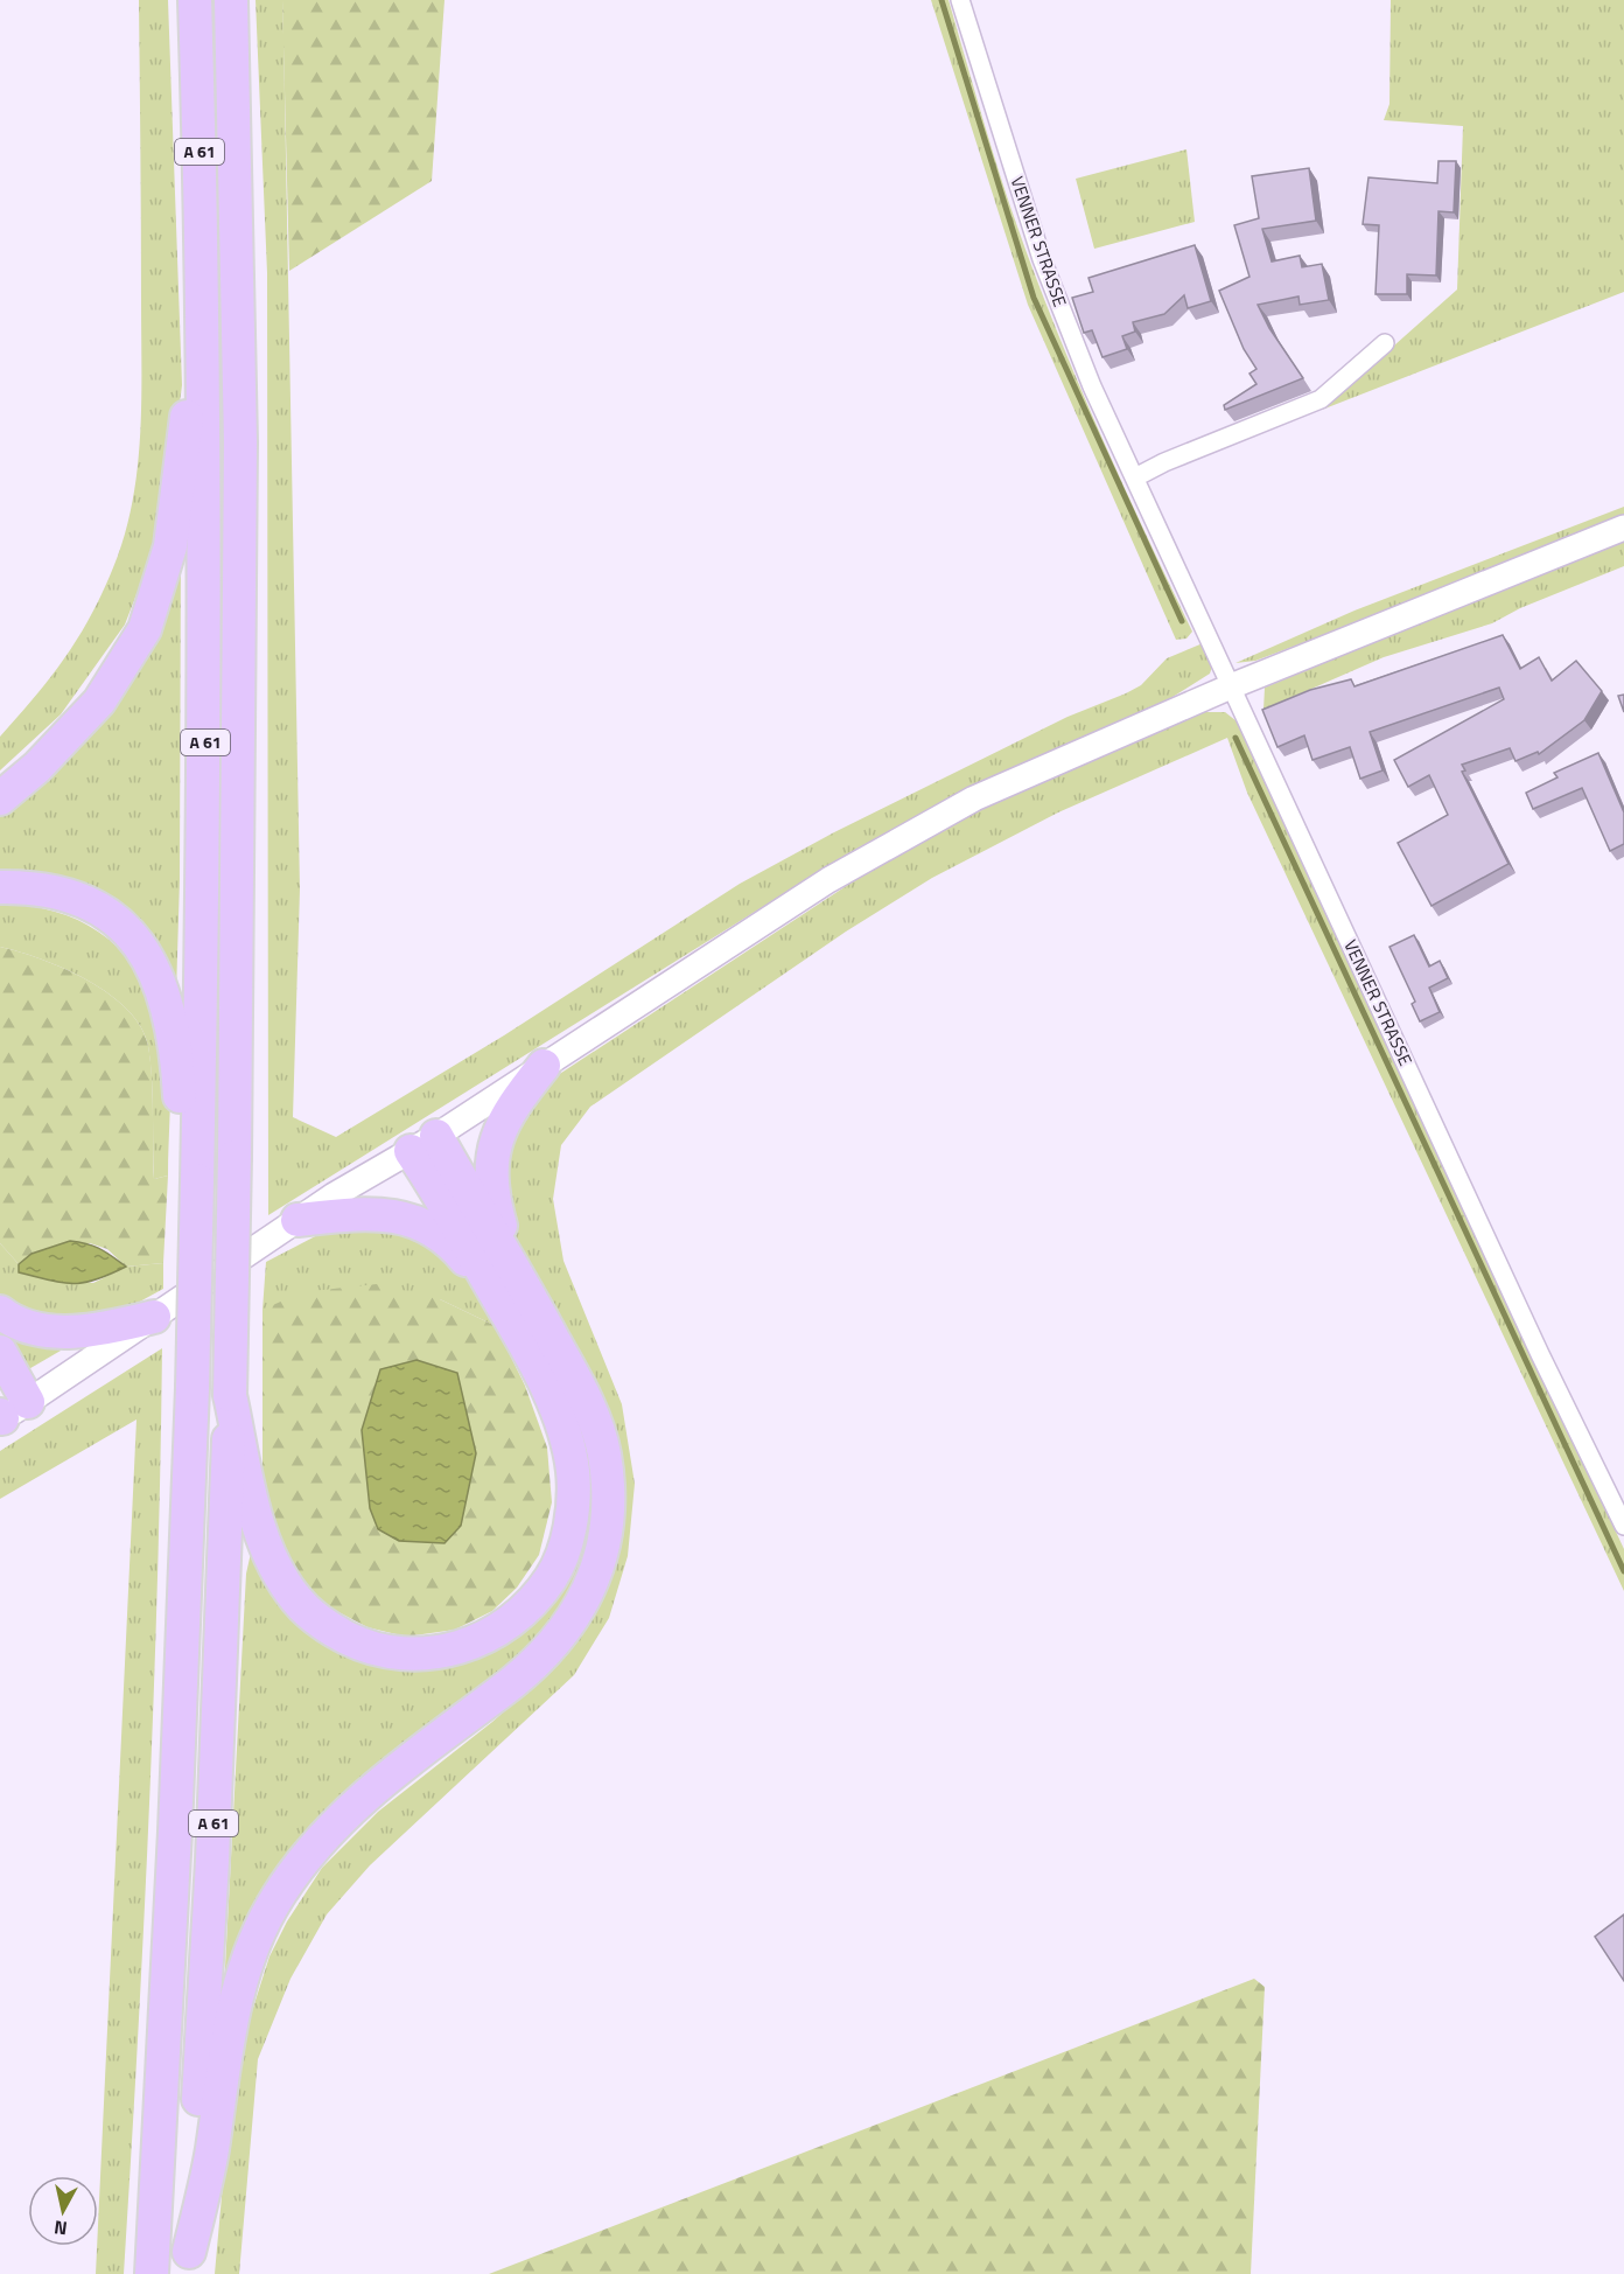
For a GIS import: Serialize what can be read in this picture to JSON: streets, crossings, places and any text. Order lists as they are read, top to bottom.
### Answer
{
  "streets": {
    "highway": ["A 61"],
    "street": ["VENNER STRASSE"]
  },
  "north": "bottom"
}
